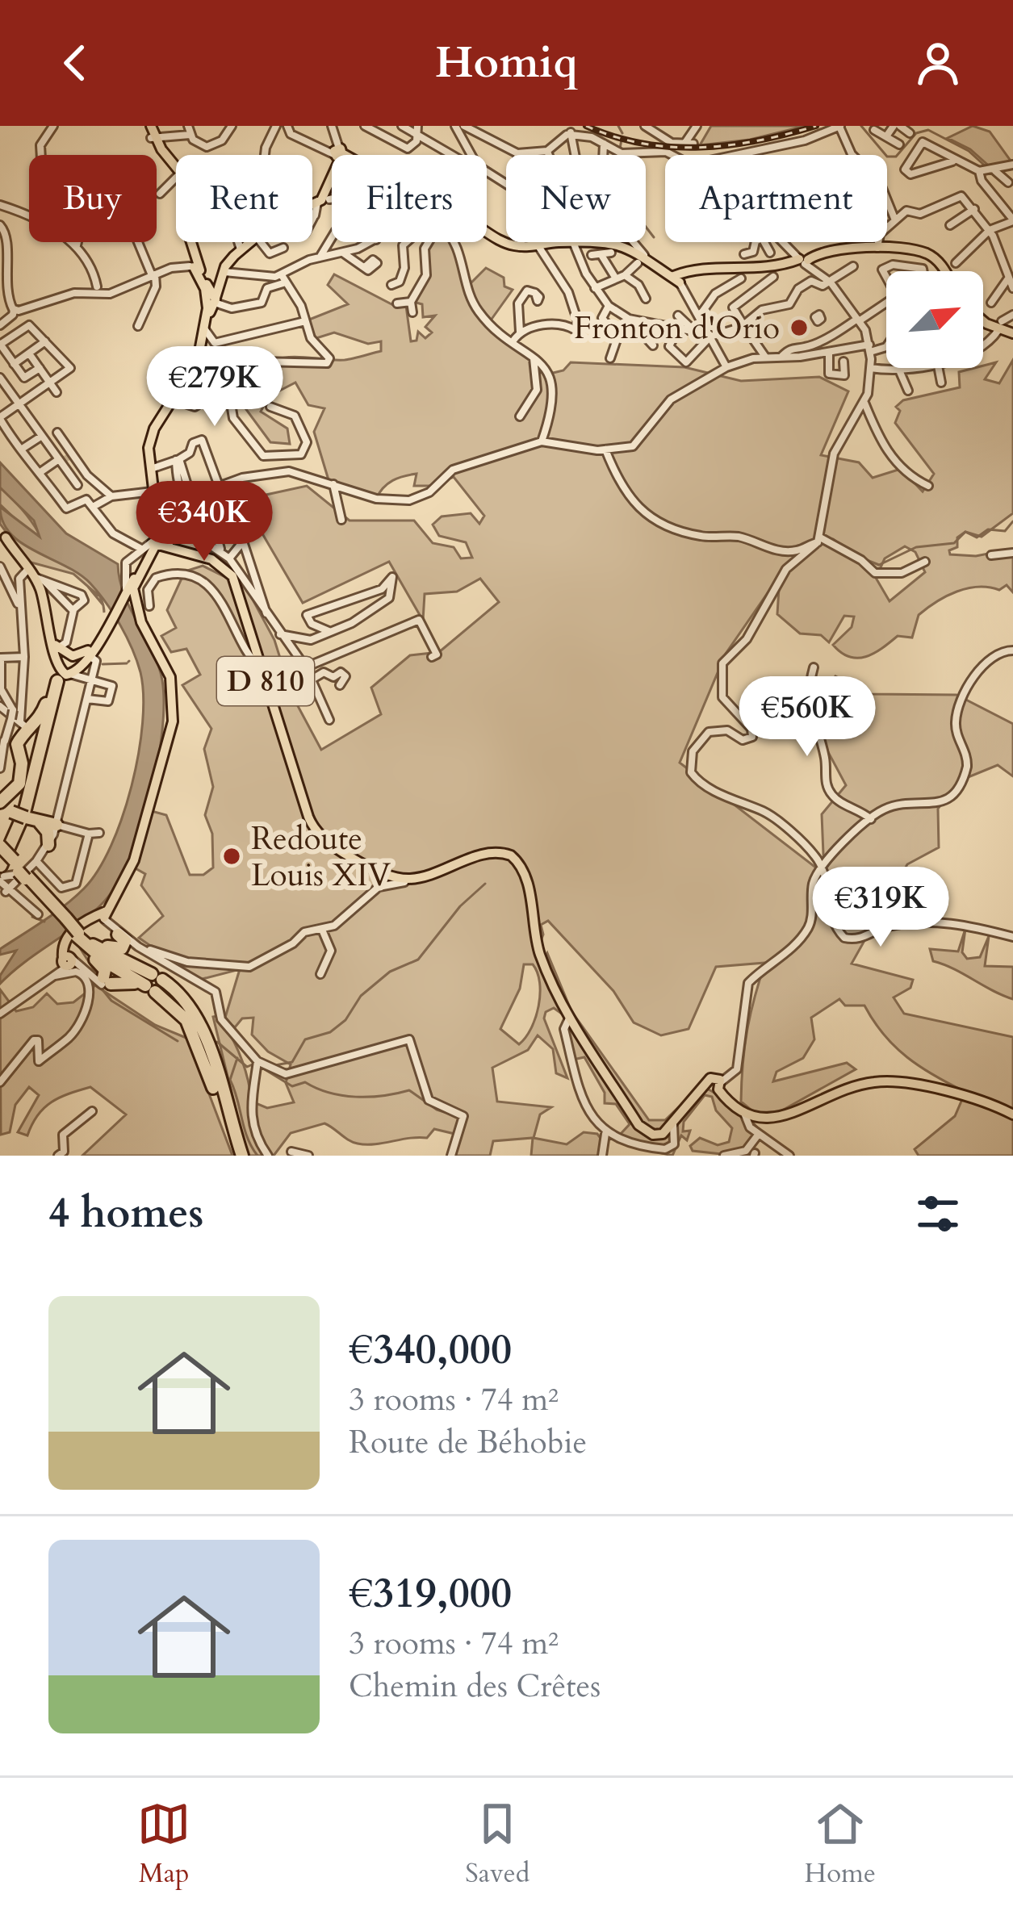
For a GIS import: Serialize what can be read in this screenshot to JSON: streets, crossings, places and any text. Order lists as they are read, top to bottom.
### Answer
{
  "streets": {
    "main road": ["D 810"]
  },
  "places": ["Fronton d'Orio", "Redoute Louis XIV"],
  "north": "top right",
  "page": {
    "header": "Homiq",
    "chip": [
      "Buy",
      "Rent",
      "Filters",
      "New",
      "Apartment"
    ],
    "price": [
      "€279K",
      "€340K",
      "€560K",
      "€319K"
    ],
    "heading": "4 homes",
    "list": [
      {
        "name": "€340,000",
        "note": "3 rooms · 74 m² · Route de Béhobie"
      },
      {
        "name": "€319,000",
        "note": "3 rooms · 74 m² · Chemin des Crêtes"
      }
    ],
    "tabs": ["Map", "Saved", "Home"]
  }
}
